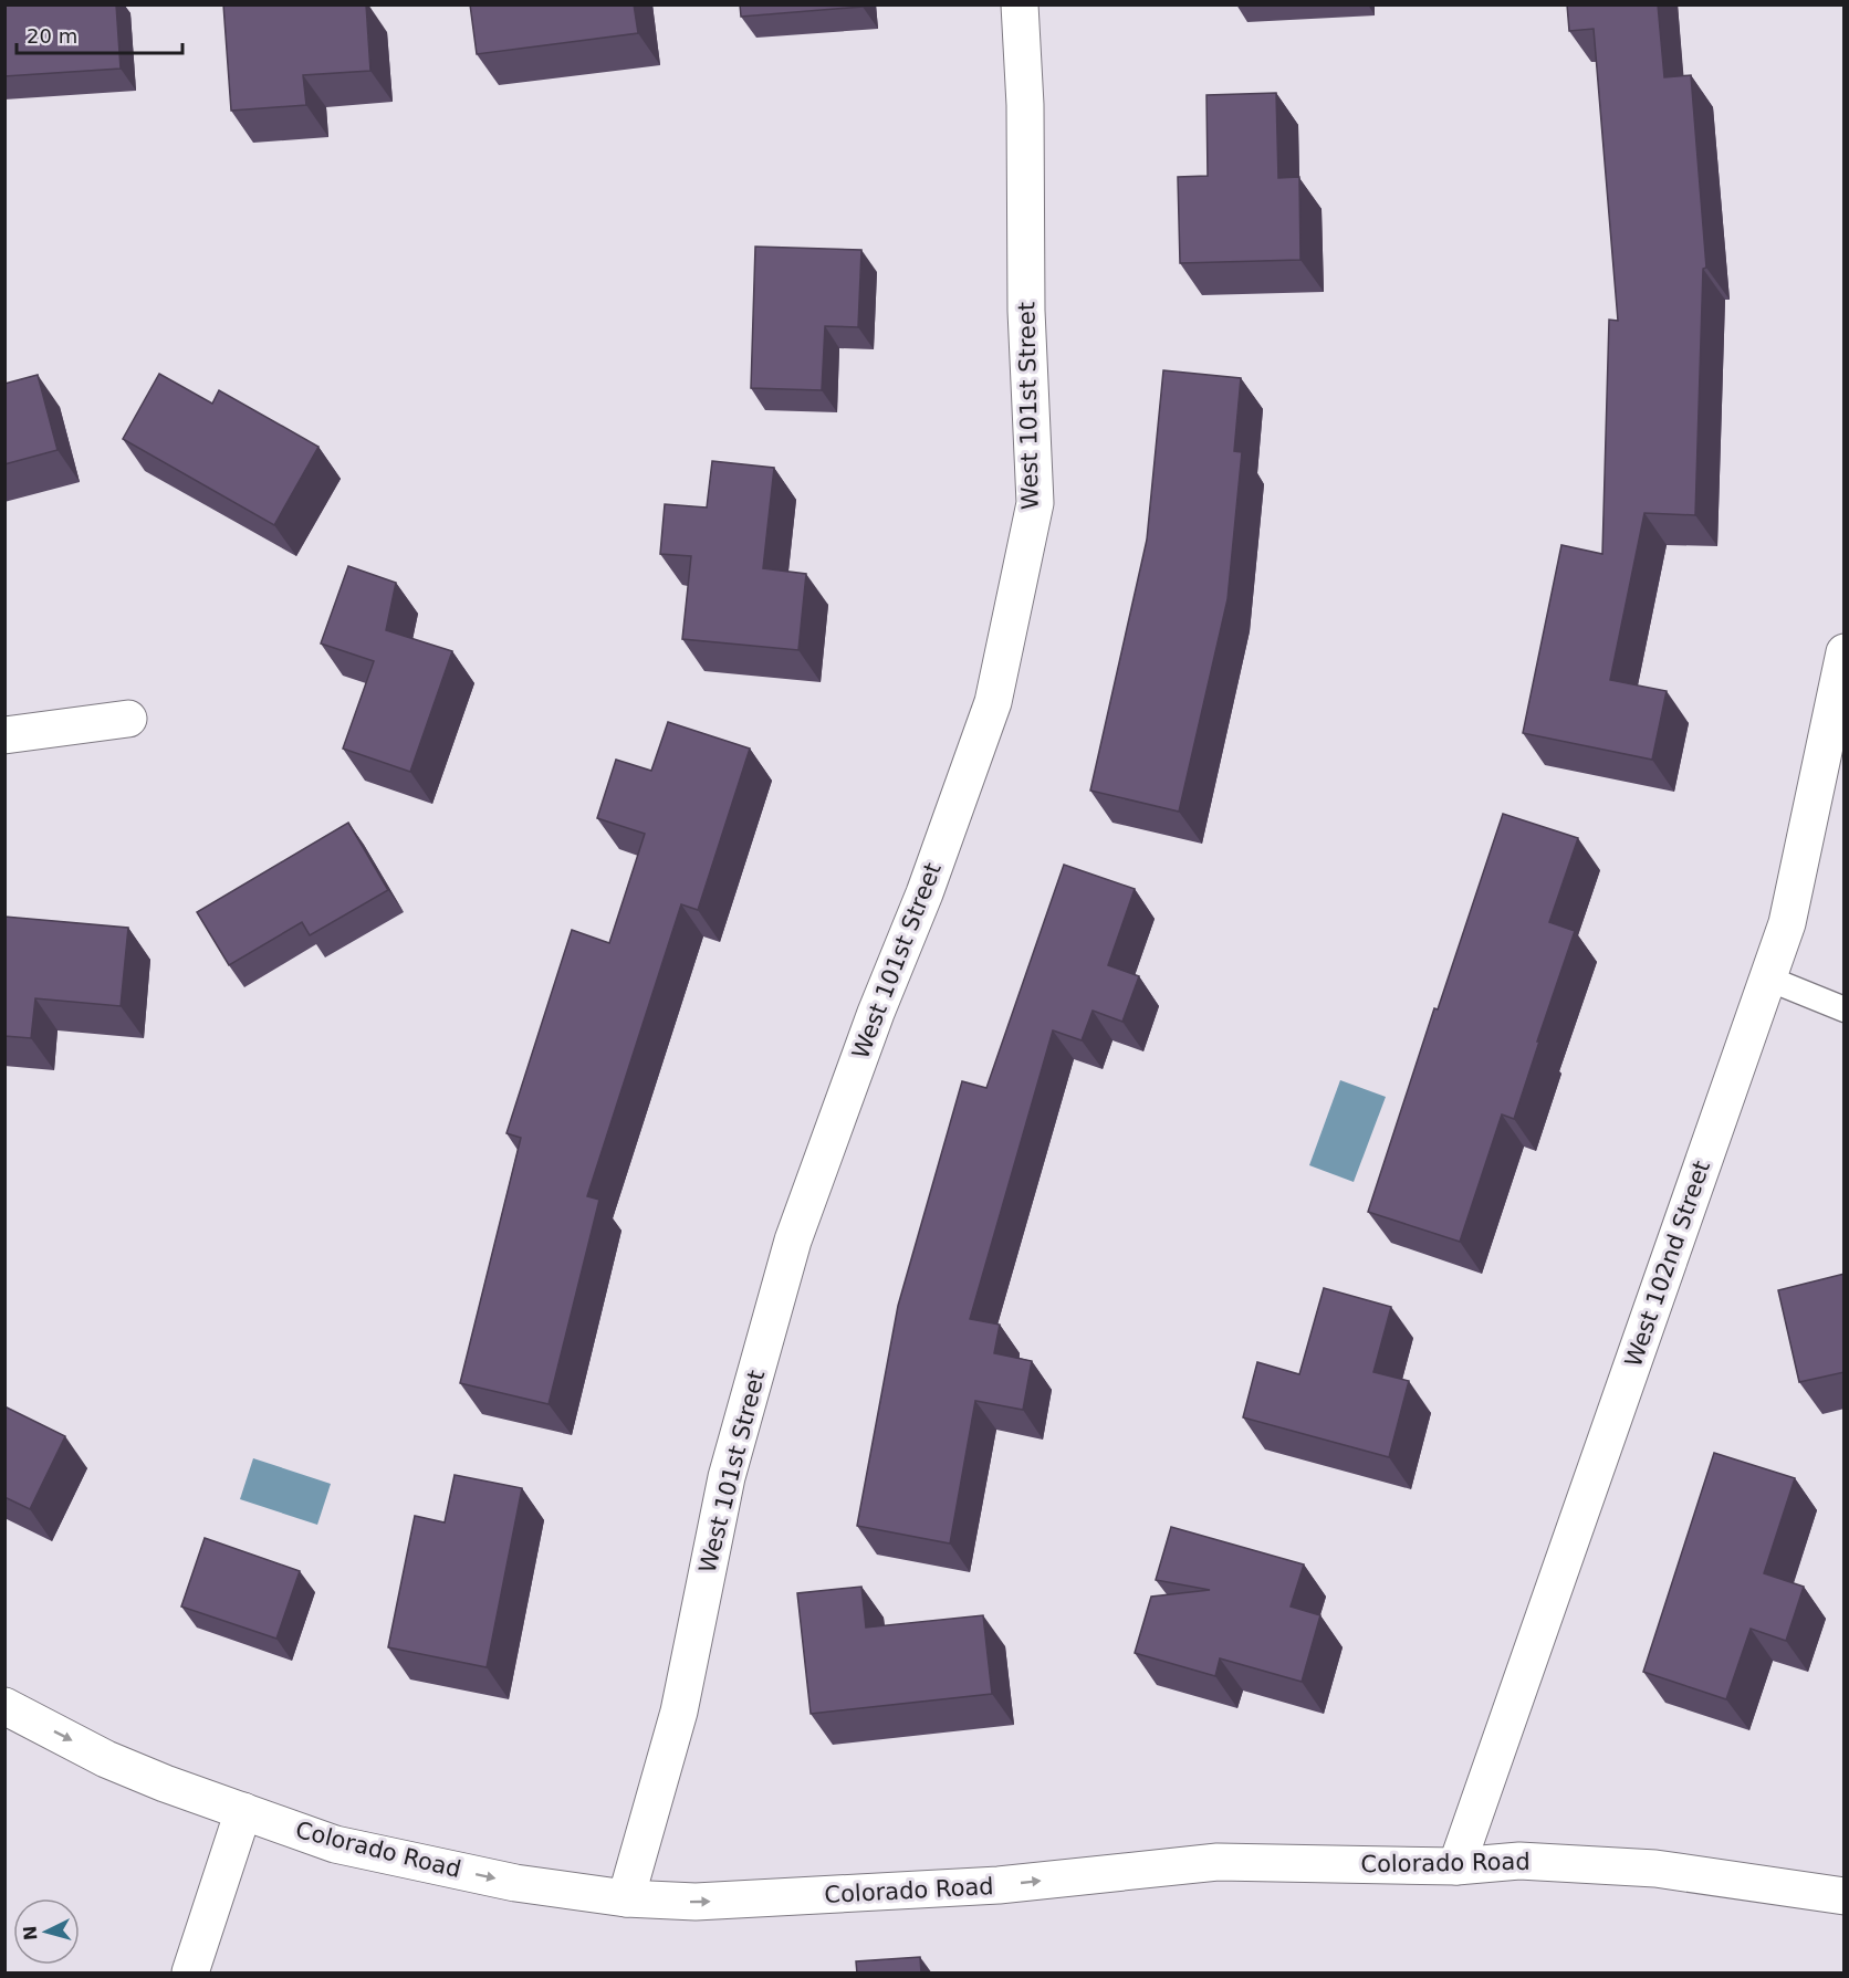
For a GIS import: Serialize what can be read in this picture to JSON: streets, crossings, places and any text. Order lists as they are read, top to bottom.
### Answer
{
  "streets": {
    "street": ["West 101st Street", "West 102nd Street", "Colorado Road"]
  },
  "crossings": [
    ["West 101st Street", "Colorado Road"],
    ["West 102nd Street", "Colorado Road"]
  ],
  "one_way": ["Colorado Road"],
  "scale_bar": "20 m",
  "north": "left"
}
